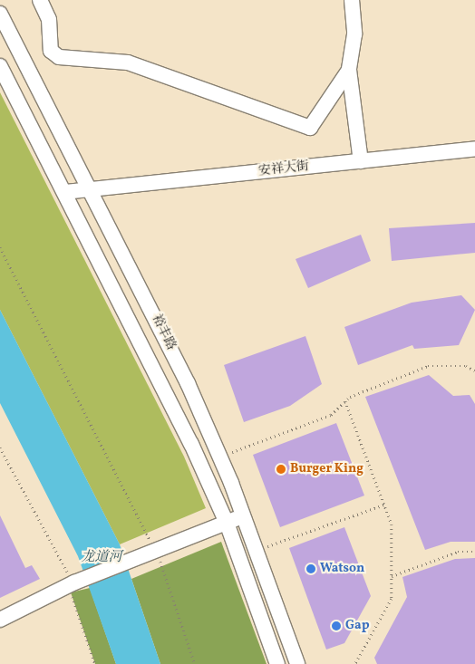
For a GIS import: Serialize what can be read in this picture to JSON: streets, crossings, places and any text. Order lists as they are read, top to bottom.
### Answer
{
  "streets": {
    "street": ["安祥大街", "裕丰路"]
  },
  "crossings": [
    ["安祥大街", "裕丰路"]
  ],
  "water": ["龙道河"],
  "places": ["Burger King", "Watson", "Gap"]
}
